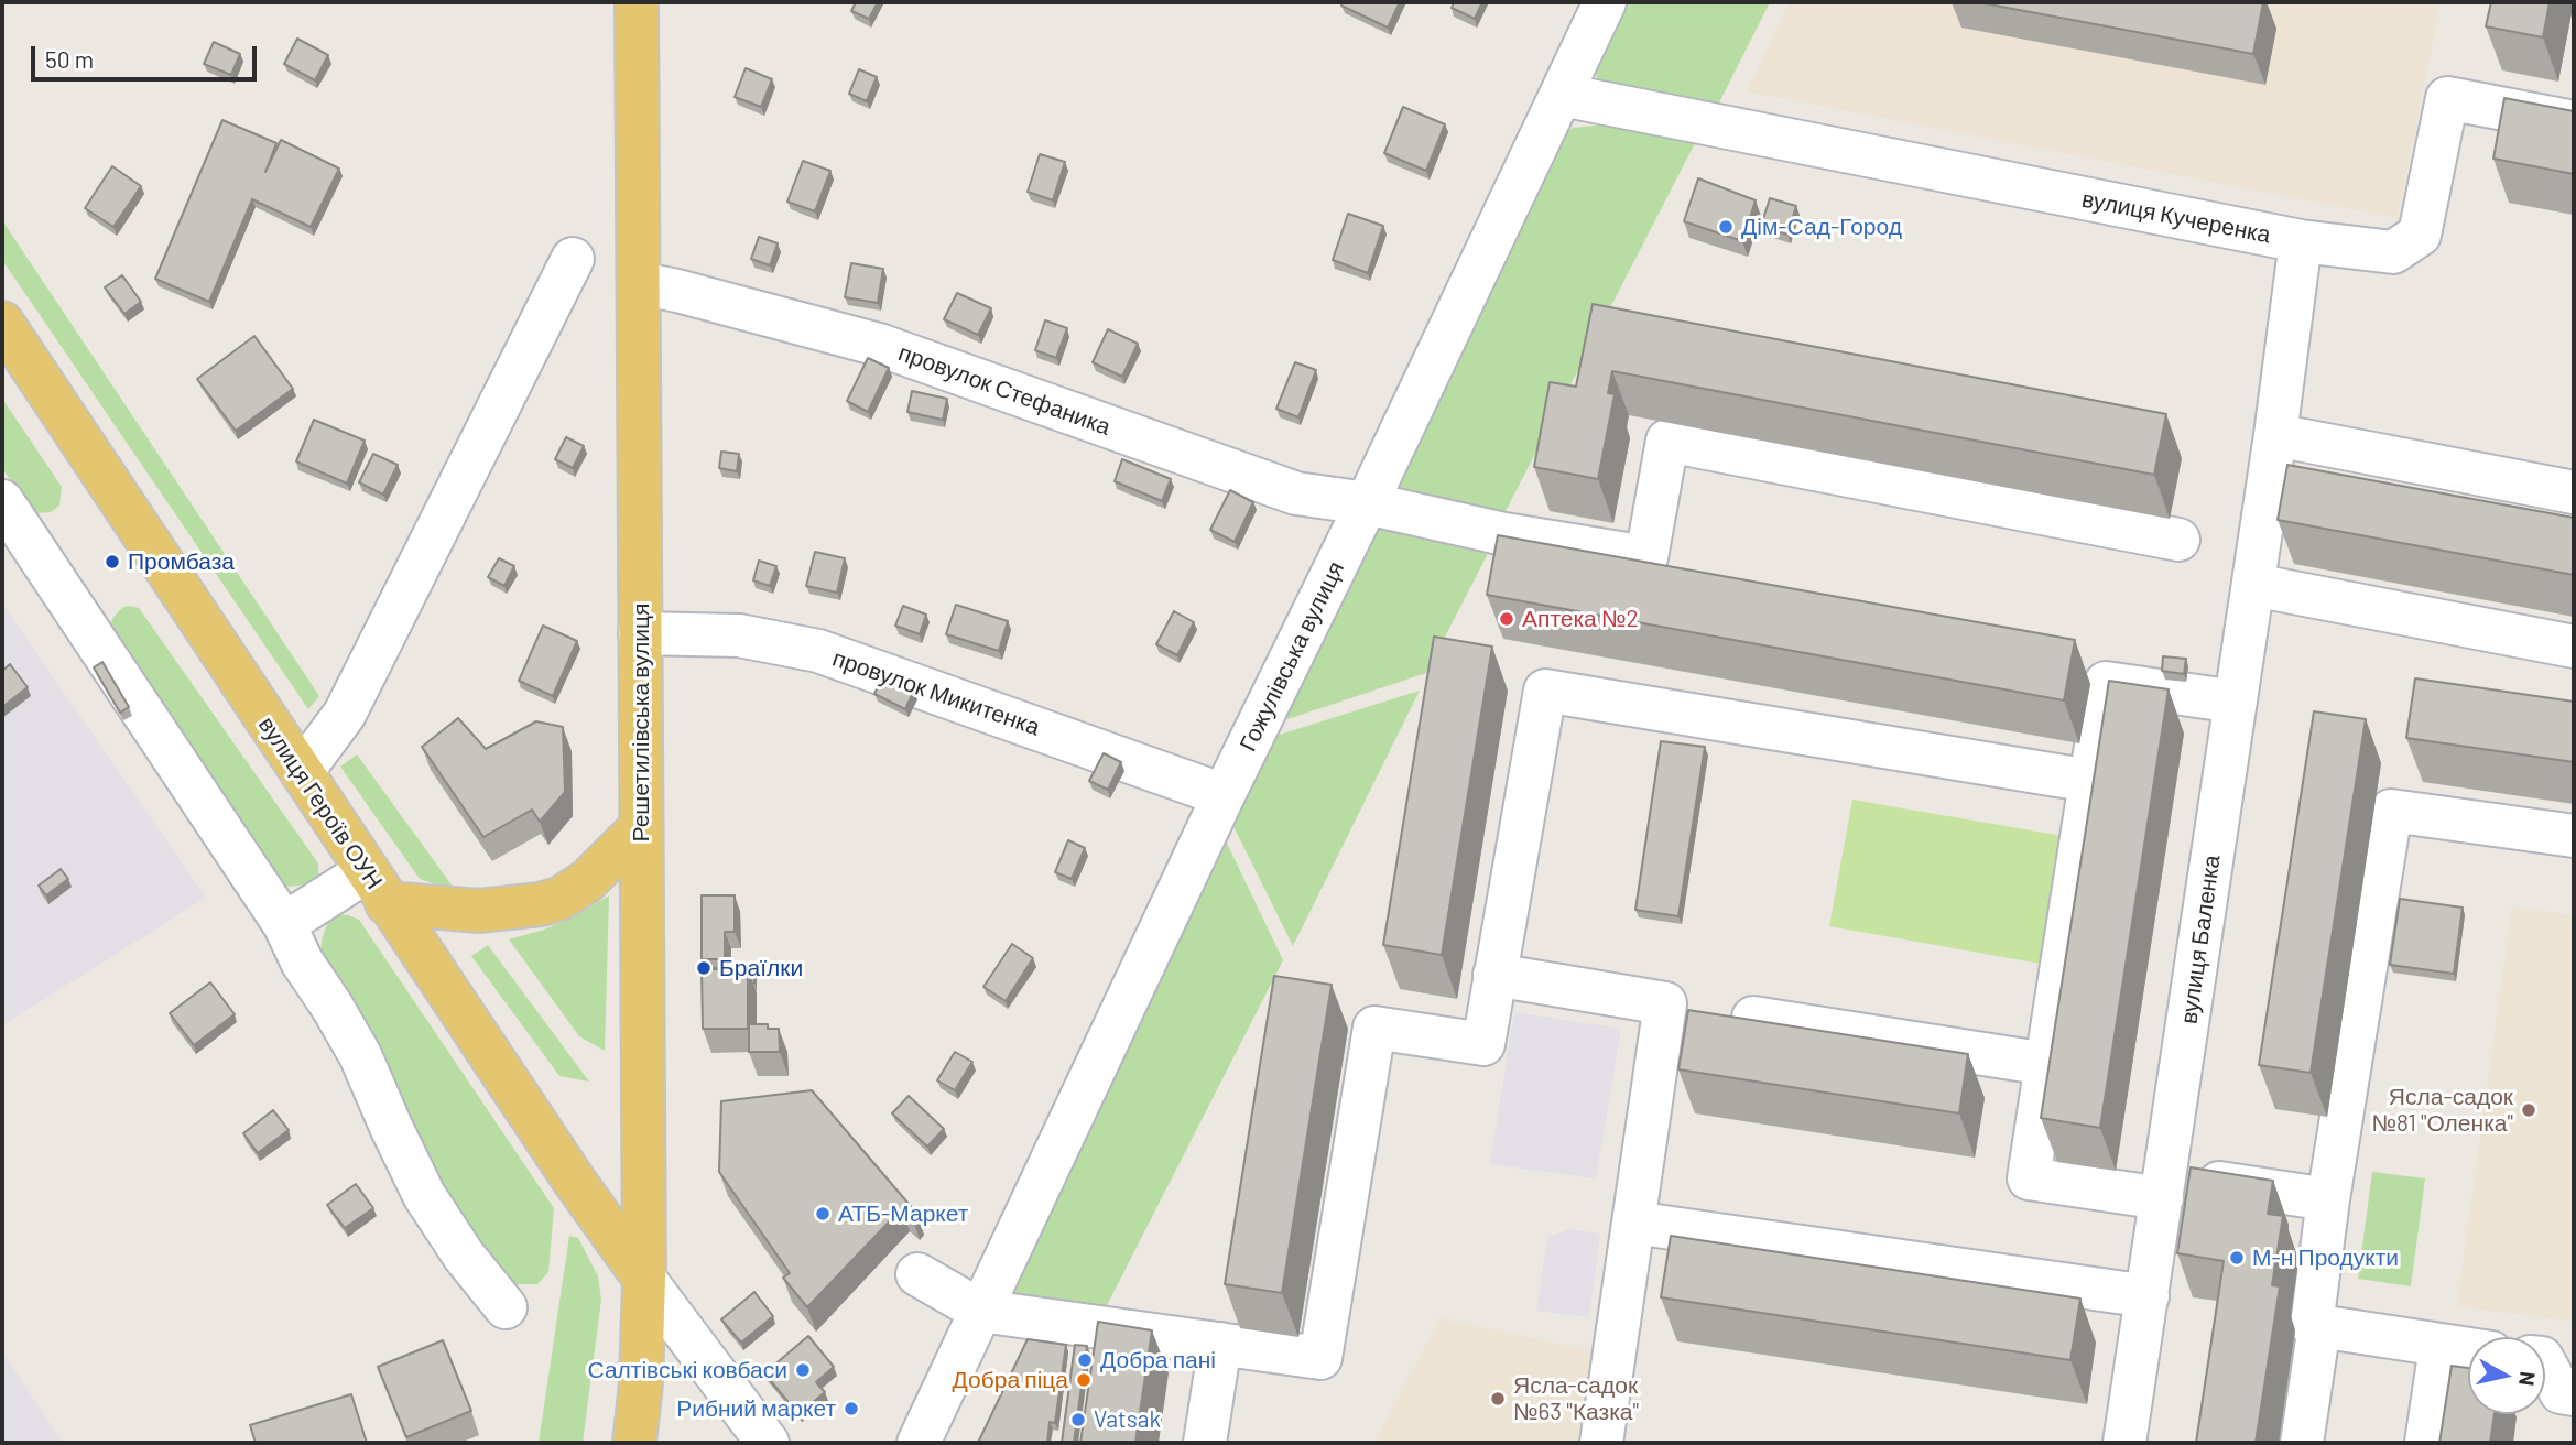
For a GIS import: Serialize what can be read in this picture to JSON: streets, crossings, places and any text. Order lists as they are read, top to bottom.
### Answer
{
  "streets": {
    "main road": ["Решетилівська вулиця", "вулиця Героїв ОУН"],
    "street": [
      "вулиця Кучеренка",
      "провулок Стефаника",
      "Гожулівська вулиця",
      "провулок Микитенка",
      "вулиця Баленка"
    ]
  },
  "crossings": [
    ["вулиця Кучеренка", "Гожулівська вулиця"],
    ["вулиця Кучеренка", "вулиця Баленка"],
    ["провулок Стефаника", "Гожулівська вулиця"],
    ["провулок Стефаника", "Решетилівська вулиця"],
    ["Гожулівська вулиця", "провулок Микитенка"],
    ["провулок Микитенка", "Решетилівська вулиця"],
    ["Решетилівська вулиця", "вулиця Героїв ОУН"]
  ],
  "places": [
    "Дім-Сад-Город",
    "Промбаза",
    "Аптека №2",
    "Браїлки",
    "Ясла-садок №81 \"Оленка\"",
    "АТБ-Маркет",
    "М-н Продукти",
    "Добра пані",
    "Салтівські ковбаси",
    "Добра піца",
    "Ясла-садок №63 \"Казка\"",
    "Рибний маркет",
    "Vatsak"
  ],
  "scale_bar": "50 m",
  "north": "right"
}
